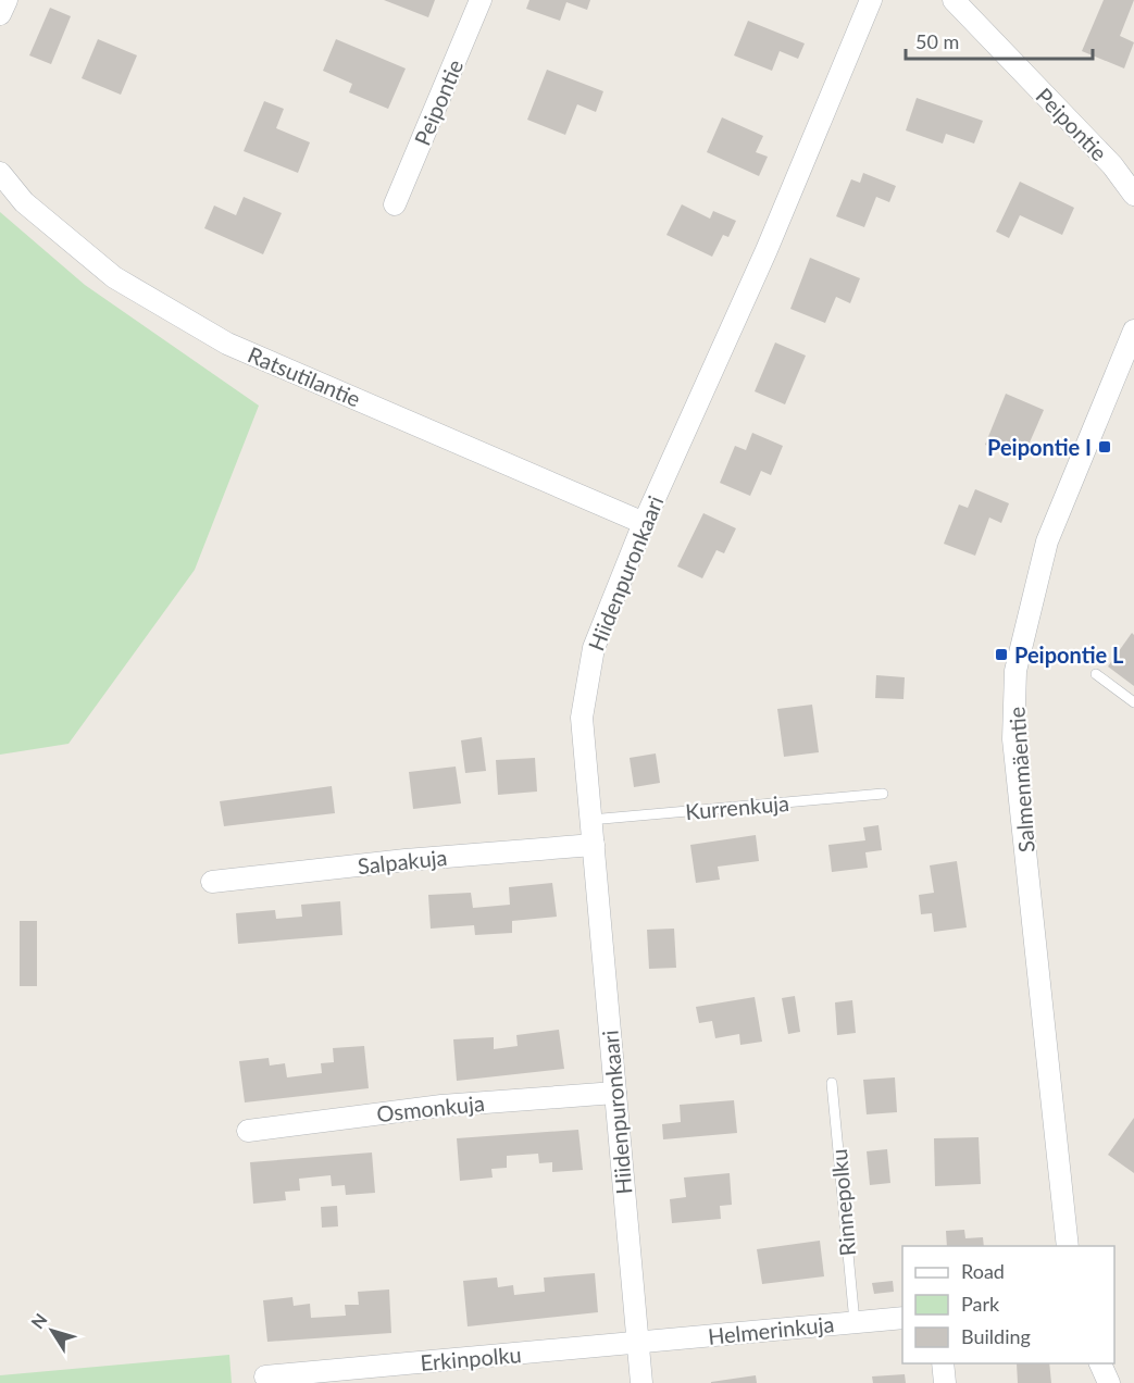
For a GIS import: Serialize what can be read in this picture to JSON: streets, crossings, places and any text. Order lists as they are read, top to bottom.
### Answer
{
  "streets": {
    "street": [
      "Peipontie",
      "Ratsutilantie",
      "Hiidenpuronkaari",
      "Salmenmäentie",
      "Salpakuja",
      "Osmonkuja",
      "Helmerinkuja",
      "Erkinpolku"
    ],
    "lane": ["Kurrenkuja", "Rinnepolku"]
  },
  "crossings": [
    ["Ratsutilantie", "Hiidenpuronkaari"],
    ["Hiidenpuronkaari", "Kurrenkuja"],
    ["Hiidenpuronkaari", "Salpakuja"],
    ["Hiidenpuronkaari", "Osmonkuja"],
    ["Hiidenpuronkaari", "Helmerinkuja"],
    ["Hiidenpuronkaari", "Erkinpolku"],
    ["Rinnepolku", "Helmerinkuja"],
    ["Helmerinkuja", "Erkinpolku"]
  ],
  "places": {
    "transit": ["Peipontie I", "Peipontie L"]
  },
  "legend": ["Road", "Park", "Building"],
  "scale_bar": "50 m",
  "north": "top left"
}
